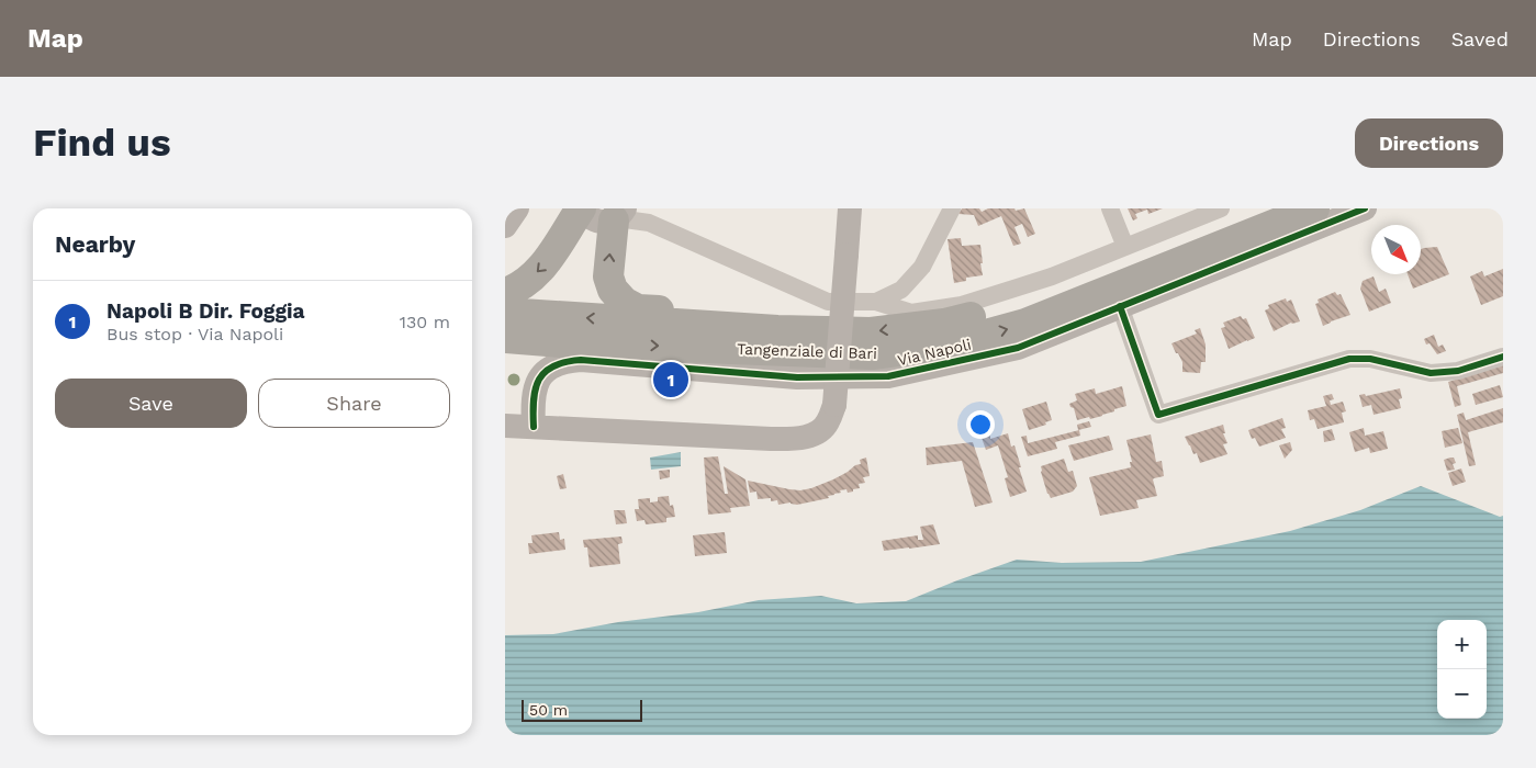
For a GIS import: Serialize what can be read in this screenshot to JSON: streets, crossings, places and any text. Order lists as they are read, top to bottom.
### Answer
{
  "streets": {
    "highway": ["Tangenziale di Bari"],
    "street": ["Via Napoli"]
  },
  "scale_bar": "50 m",
  "north": "bottom right",
  "page": {
    "header": "Map",
    "nav": ["Map", "Directions", "Saved"],
    "buttons": [
      "Directions",
      ["Save", "Share"]
    ],
    "title": "Find us",
    "heading": "Nearby",
    "list": [
      {
        "mark": "1",
        "name": "Napoli B Dir. Foggia",
        "note": "Bus stop · Via Napoli",
        "value": "130 m"
      }
    ],
    "pins": "1",
    "map_buttons": ["+", "−"],
    "scale": "50 m"
  }
}
